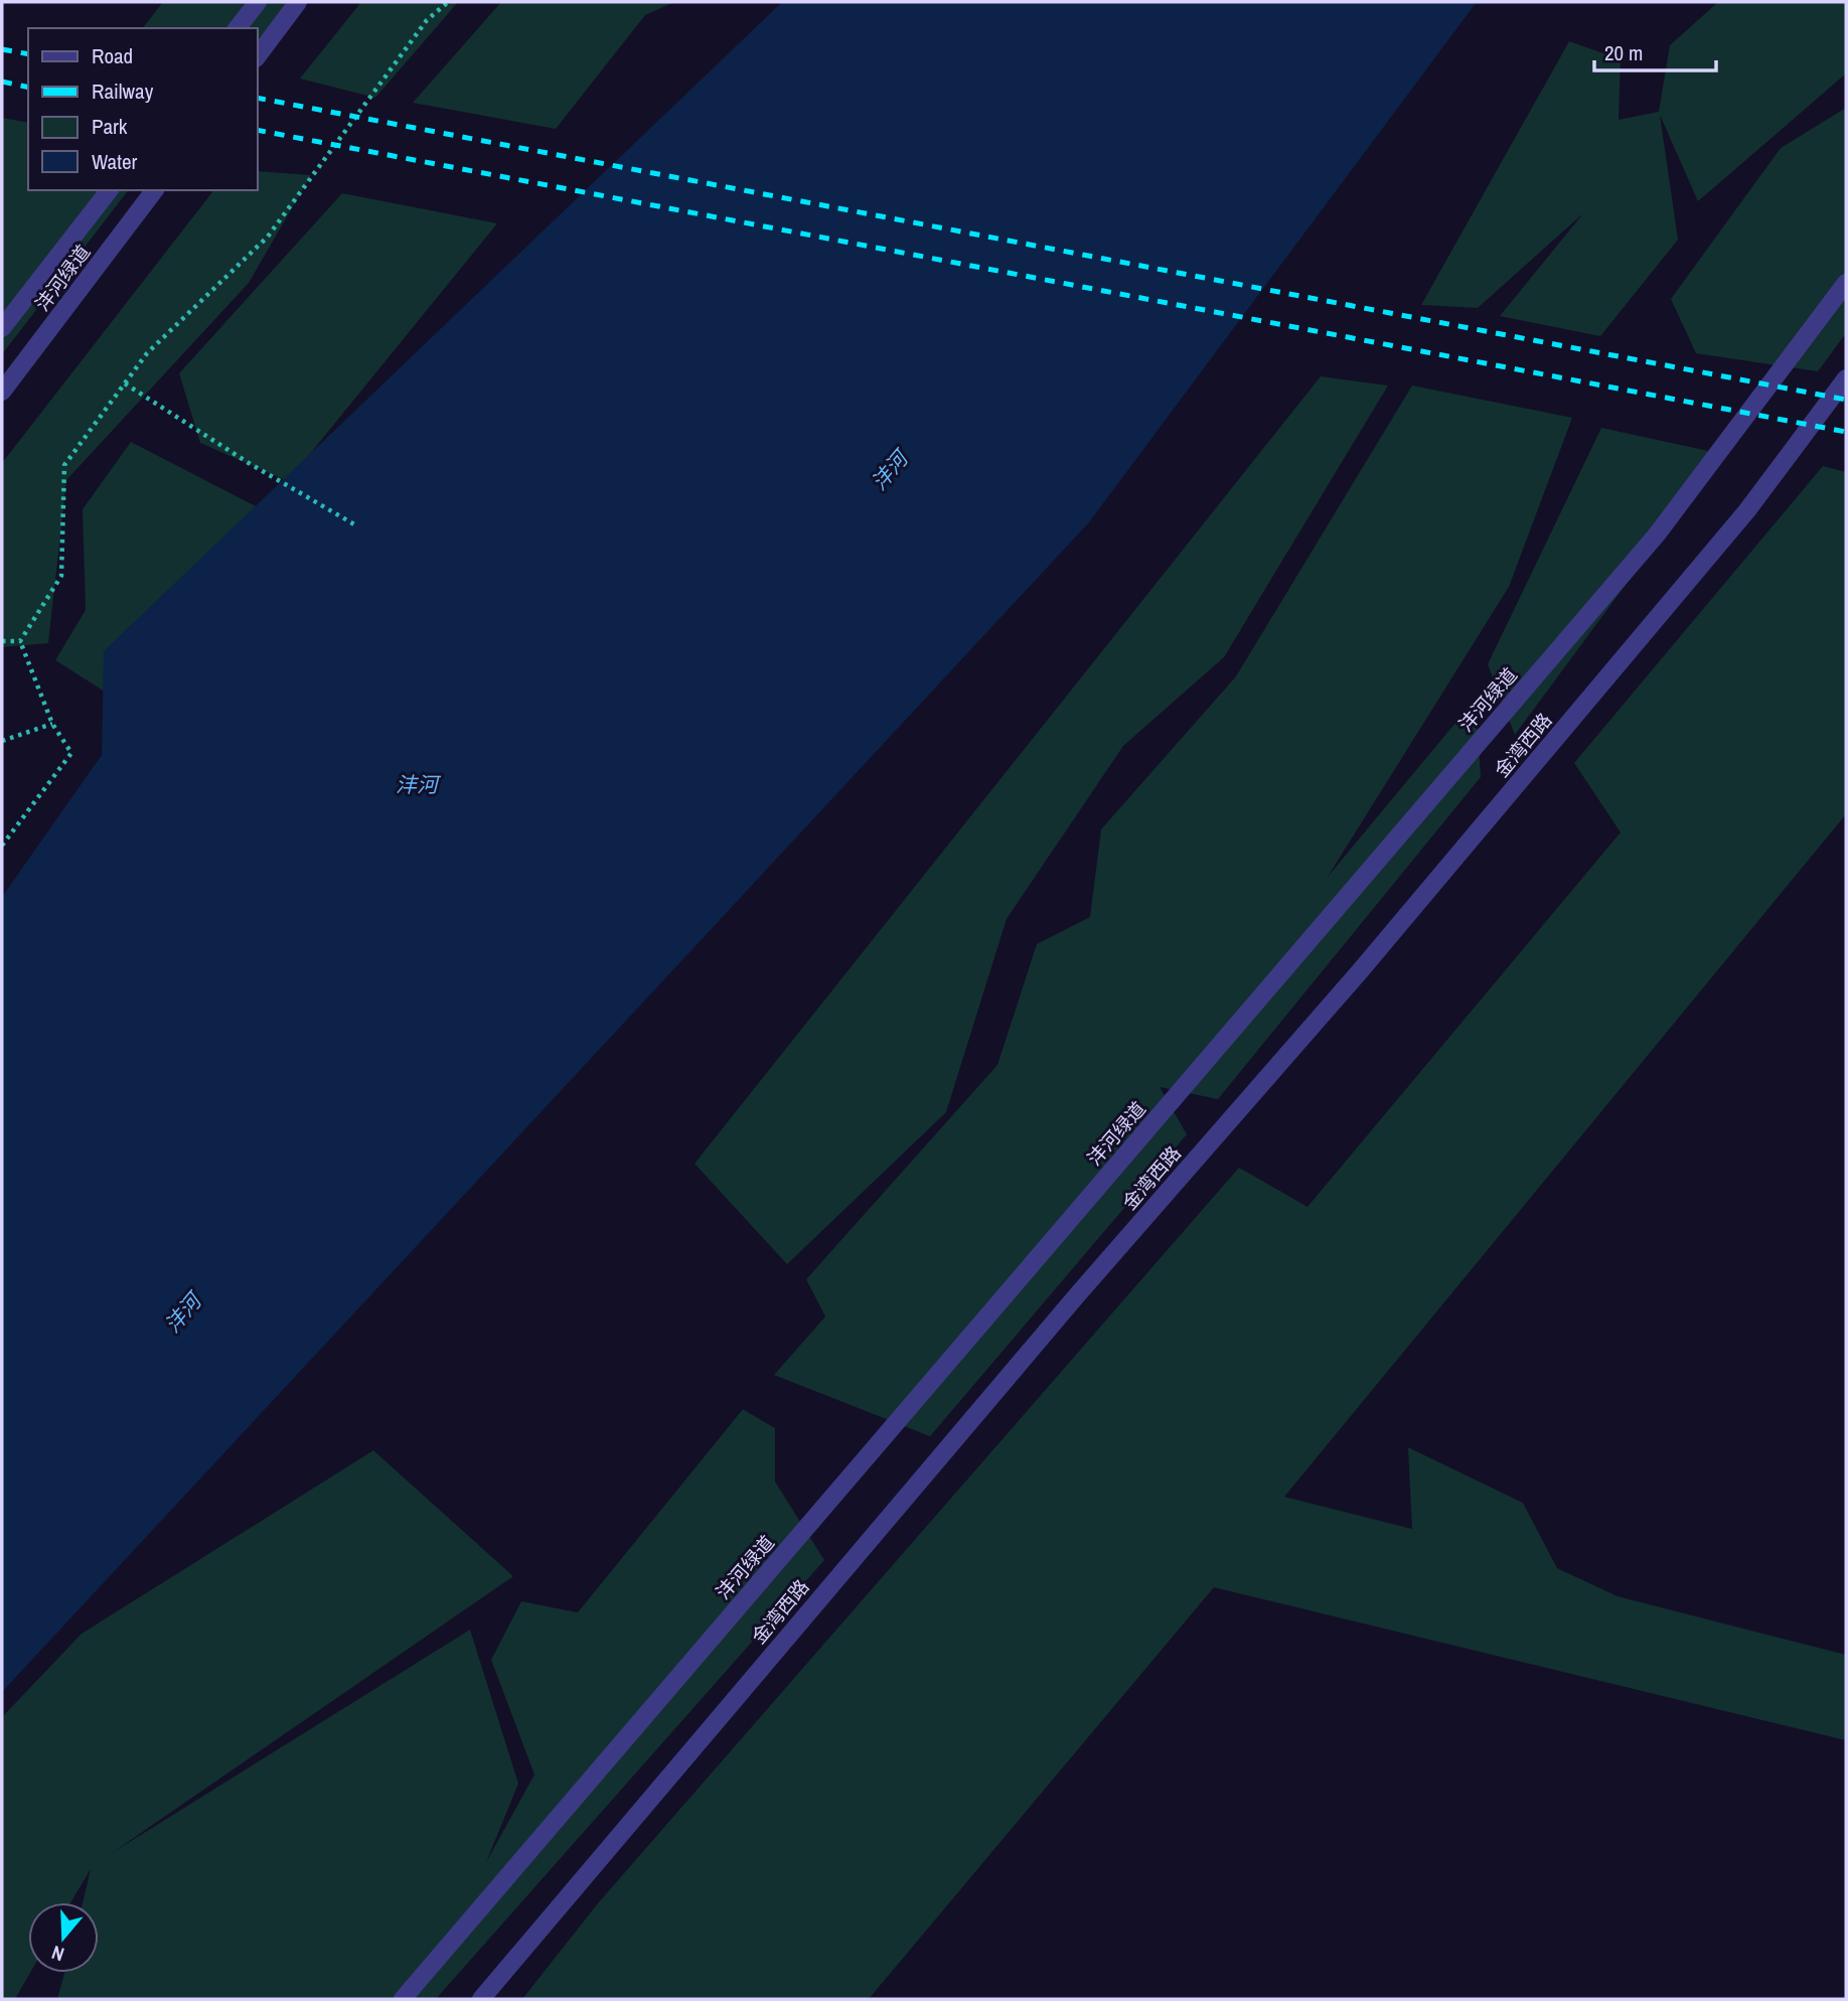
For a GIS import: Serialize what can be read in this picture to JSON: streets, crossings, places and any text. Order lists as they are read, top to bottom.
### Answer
{
  "streets": {
    "street": ["沣河绿道", "金湾西路"]
  },
  "water": ["沣河"],
  "legend": [
    "Road",
    "Railway",
    "Park",
    "Water"
  ],
  "scale_bar": "20 m",
  "north": "bottom"
}
